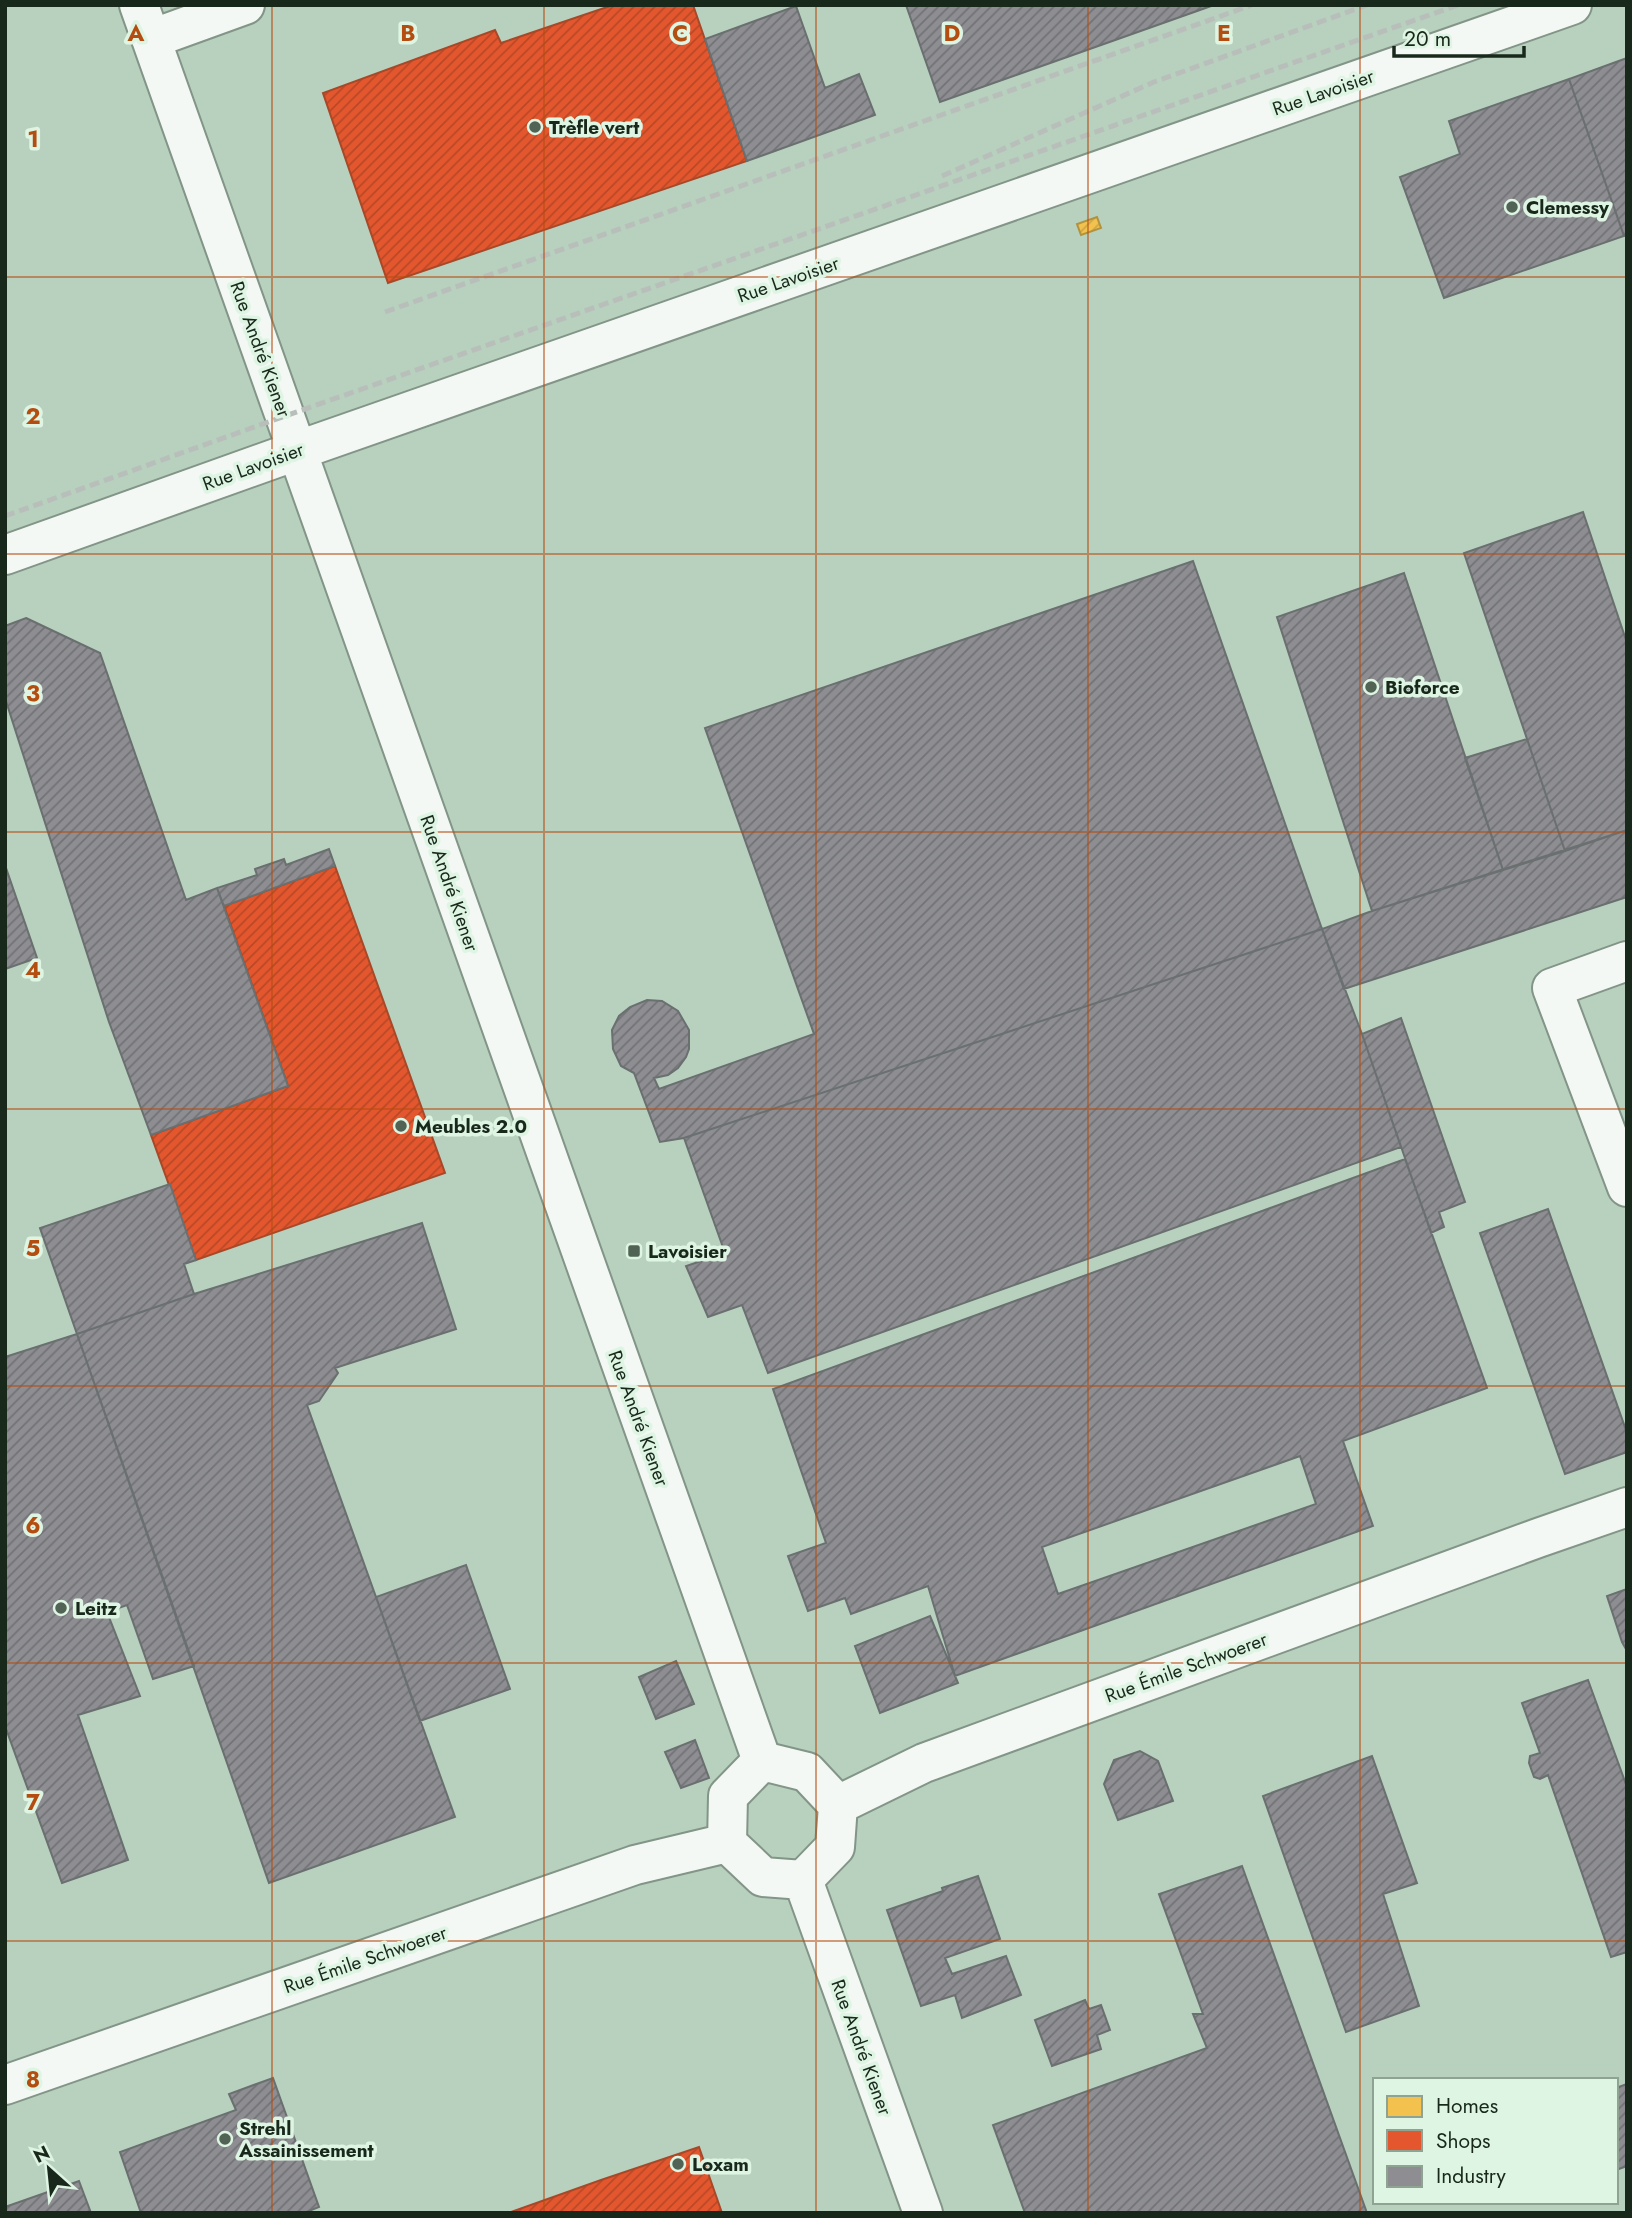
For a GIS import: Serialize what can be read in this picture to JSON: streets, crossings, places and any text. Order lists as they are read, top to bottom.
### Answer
{
  "streets": {
    "street": ["Rue Lavoisier", "Rue André Kiener", "Rue Émile Schwoerer"]
  },
  "crossings": [
    ["Rue Lavoisier", "Rue André Kiener"],
    ["Rue André Kiener", "Rue Émile Schwoerer"]
  ],
  "places": {
    "other": [
      "Trèfle vert",
      "Clemessy",
      "Bioforce",
      "Meubles 2.0",
      "Leitz",
      "Strehl Assainissement",
      "Loxam"
    ],
    "transit": ["Lavoisier"]
  },
  "legend": ["Homes", "Shops", "Industry"],
  "scale_bar": "20 m",
  "north": "top left",
  "grid": {
    "columns": [
      "A",
      "B",
      "C",
      "D",
      "E"
    ],
    "rows": [
      "1",
      "2",
      "3",
      "4",
      "5",
      "6",
      "7",
      "8"
    ]
  }
}
